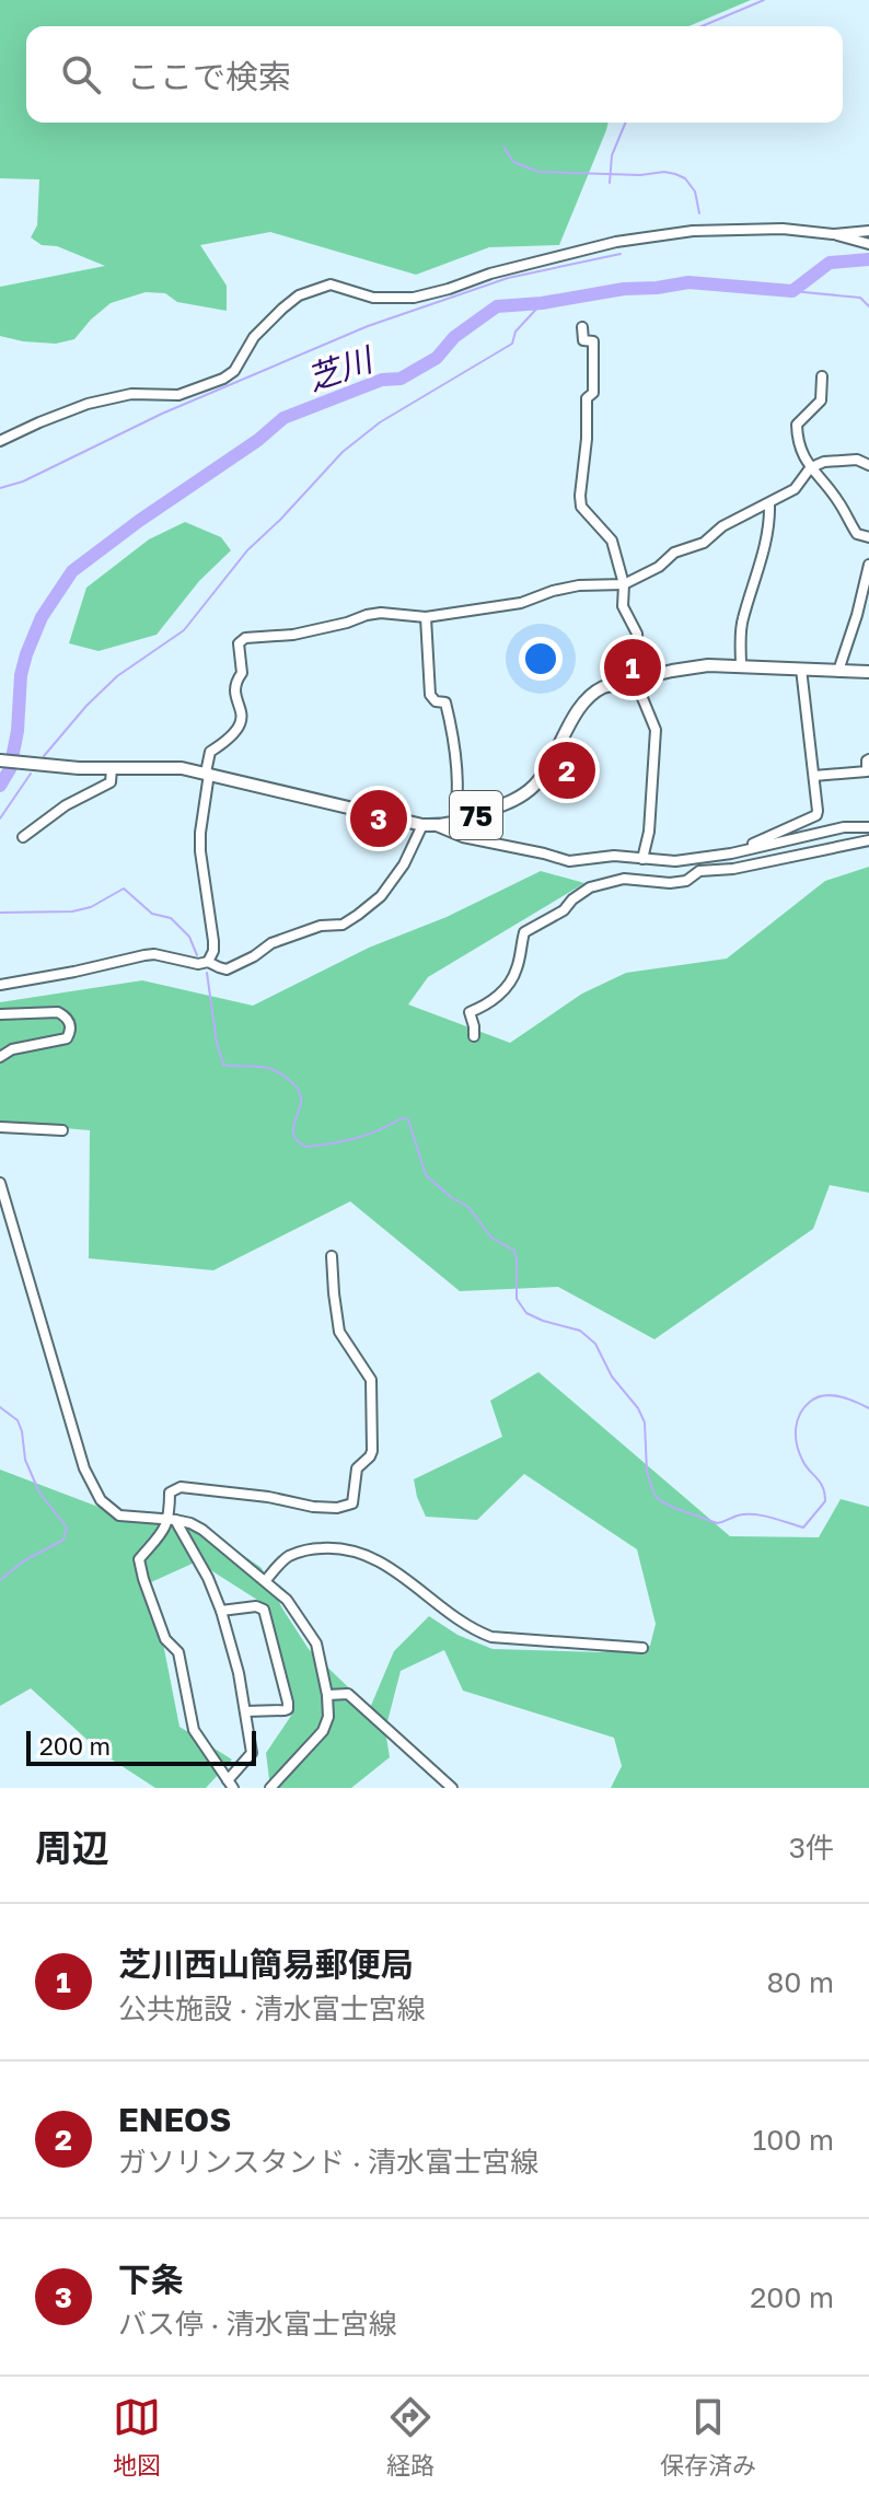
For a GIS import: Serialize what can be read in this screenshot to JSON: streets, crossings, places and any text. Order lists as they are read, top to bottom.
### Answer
{
  "streets": {
    "main road": ["75"]
  },
  "water": ["芝川"],
  "scale_bar": "200 m",
  "page": {
    "search": "ここで検索",
    "pins": ["1", "2", "3"],
    "scale": "200 m",
    "heading": ["周辺", "3件"],
    "list": [
      {
        "mark": "1",
        "name": "芝川西山簡易郵便局",
        "note": "公共施設 · 清水富士宮線",
        "value": "80 m"
      },
      {
        "mark": "2",
        "name": "ENEOS",
        "note": "ガソリンスタンド · 清水富士宮線",
        "value": "100 m"
      },
      {
        "mark": "3",
        "name": "下条",
        "note": "バス停 · 清水富士宮線",
        "value": "200 m"
      }
    ],
    "nav": ["地図", "経路", "保存済み"]
  }
}
